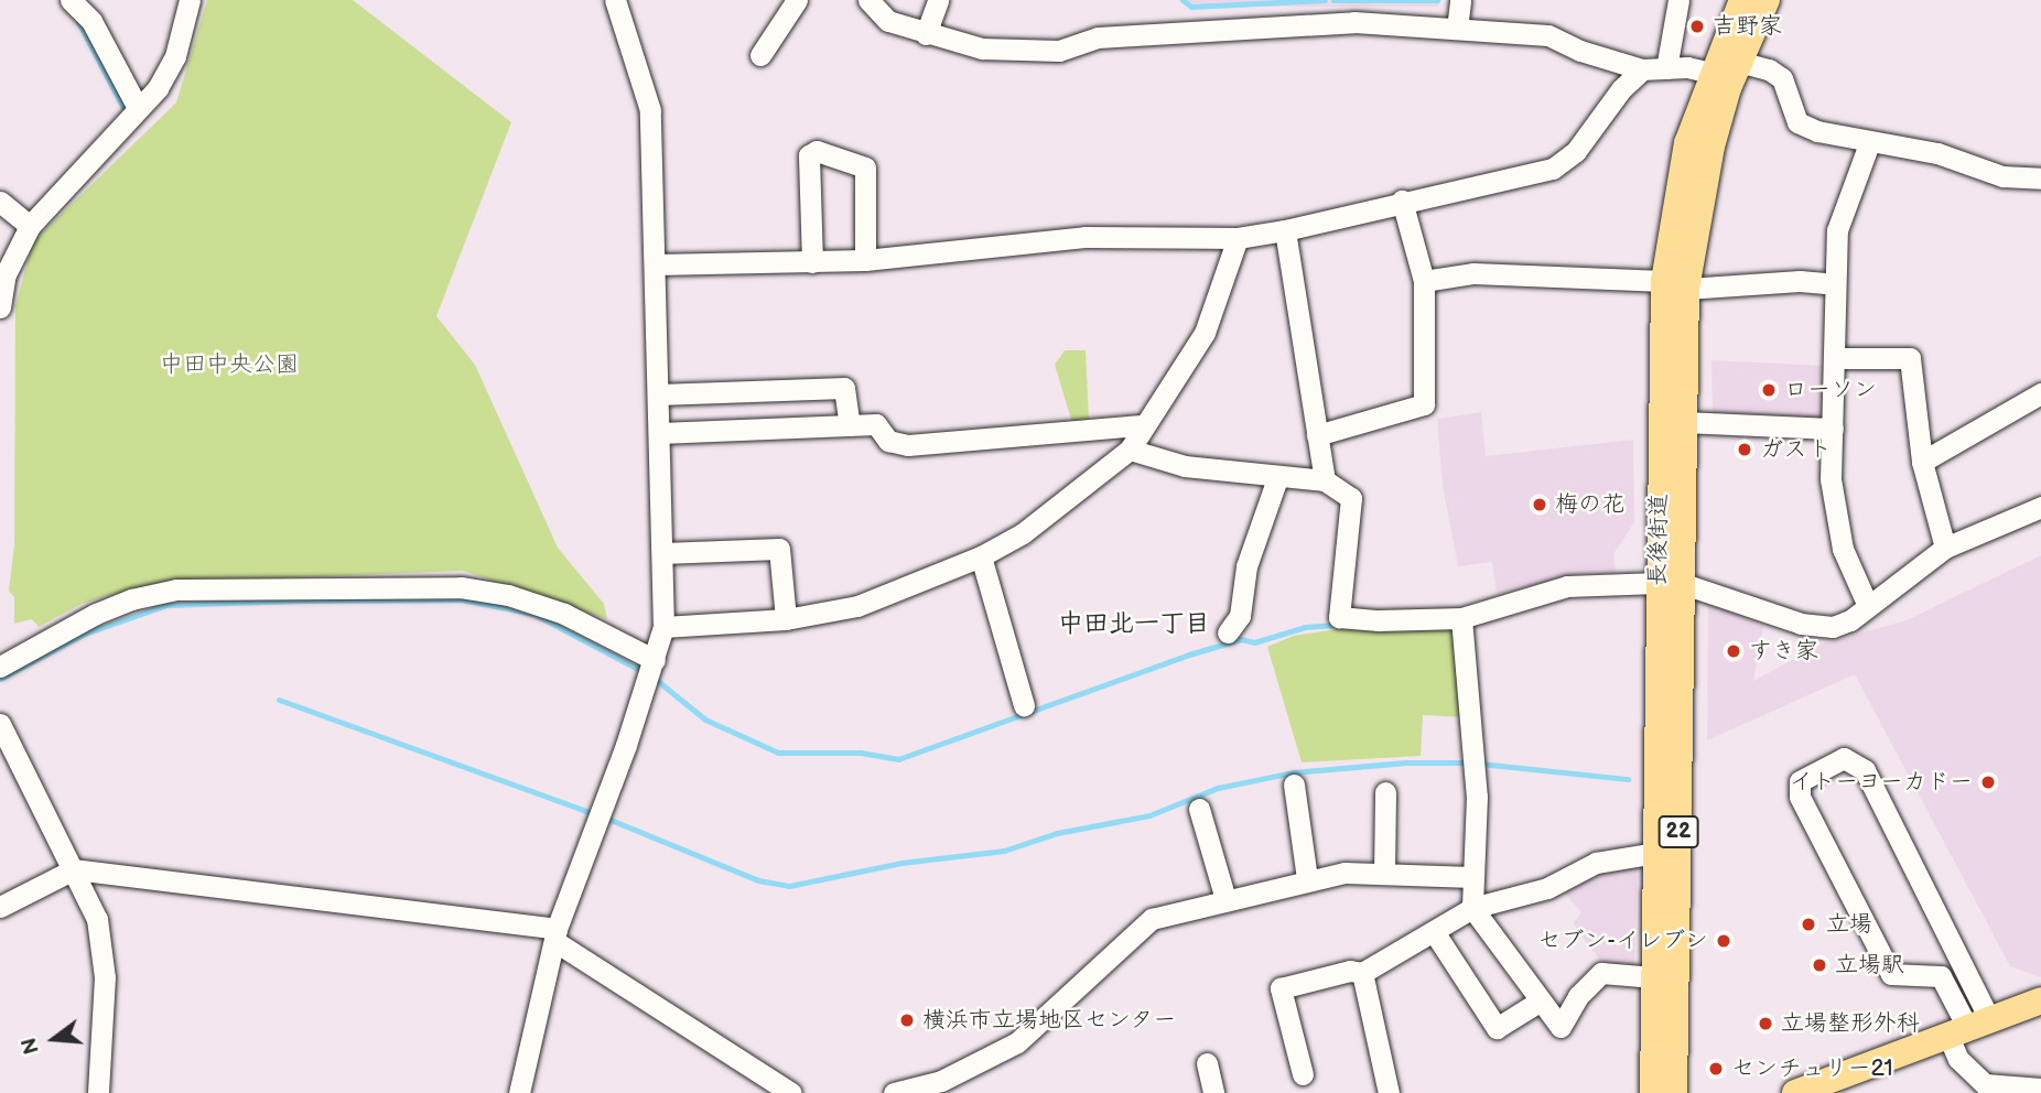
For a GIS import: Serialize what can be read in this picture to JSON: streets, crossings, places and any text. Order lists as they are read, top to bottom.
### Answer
{
  "streets": {
    "main road": ["長後街道", "22"]
  },
  "crossings": [
    ["長後街道", "22"]
  ],
  "districts": ["中田北一丁目"],
  "parks": ["中田中央公園"],
  "places": [
    "吉野家",
    "ローソン",
    "ガスト",
    "梅の花",
    "すき家",
    "イトーヨーカドー",
    "立場",
    "セブン-イレブン",
    "立場駅",
    "横浜市立場地区センター",
    "立場整形外科",
    "センチュリー21"
  ],
  "north": "left"
}
